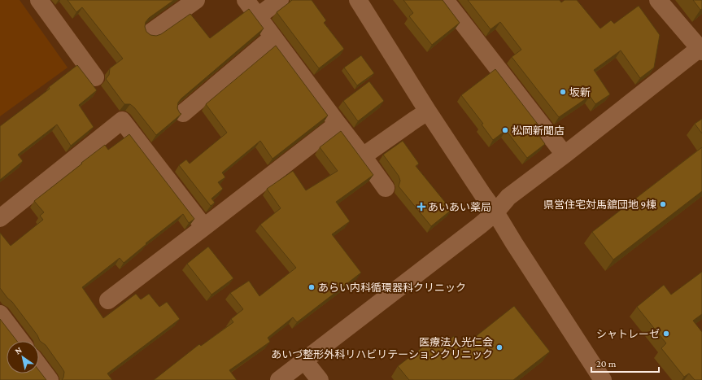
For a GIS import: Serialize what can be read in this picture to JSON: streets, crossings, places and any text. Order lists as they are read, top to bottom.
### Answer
{
  "places": {
    "other": [
      "坂新",
      "松岡新聞店",
      "県営住宅対馬舘団地 9棟",
      "あらい内科循環器科クリニック",
      "シャトレーゼ",
      "医療法人光仁会 あいづ整形外科リハビリテーションクリニック"
    ],
    "health": ["あいあい薬局"]
  },
  "scale_bar": "20 m",
  "north": "top left"
}
